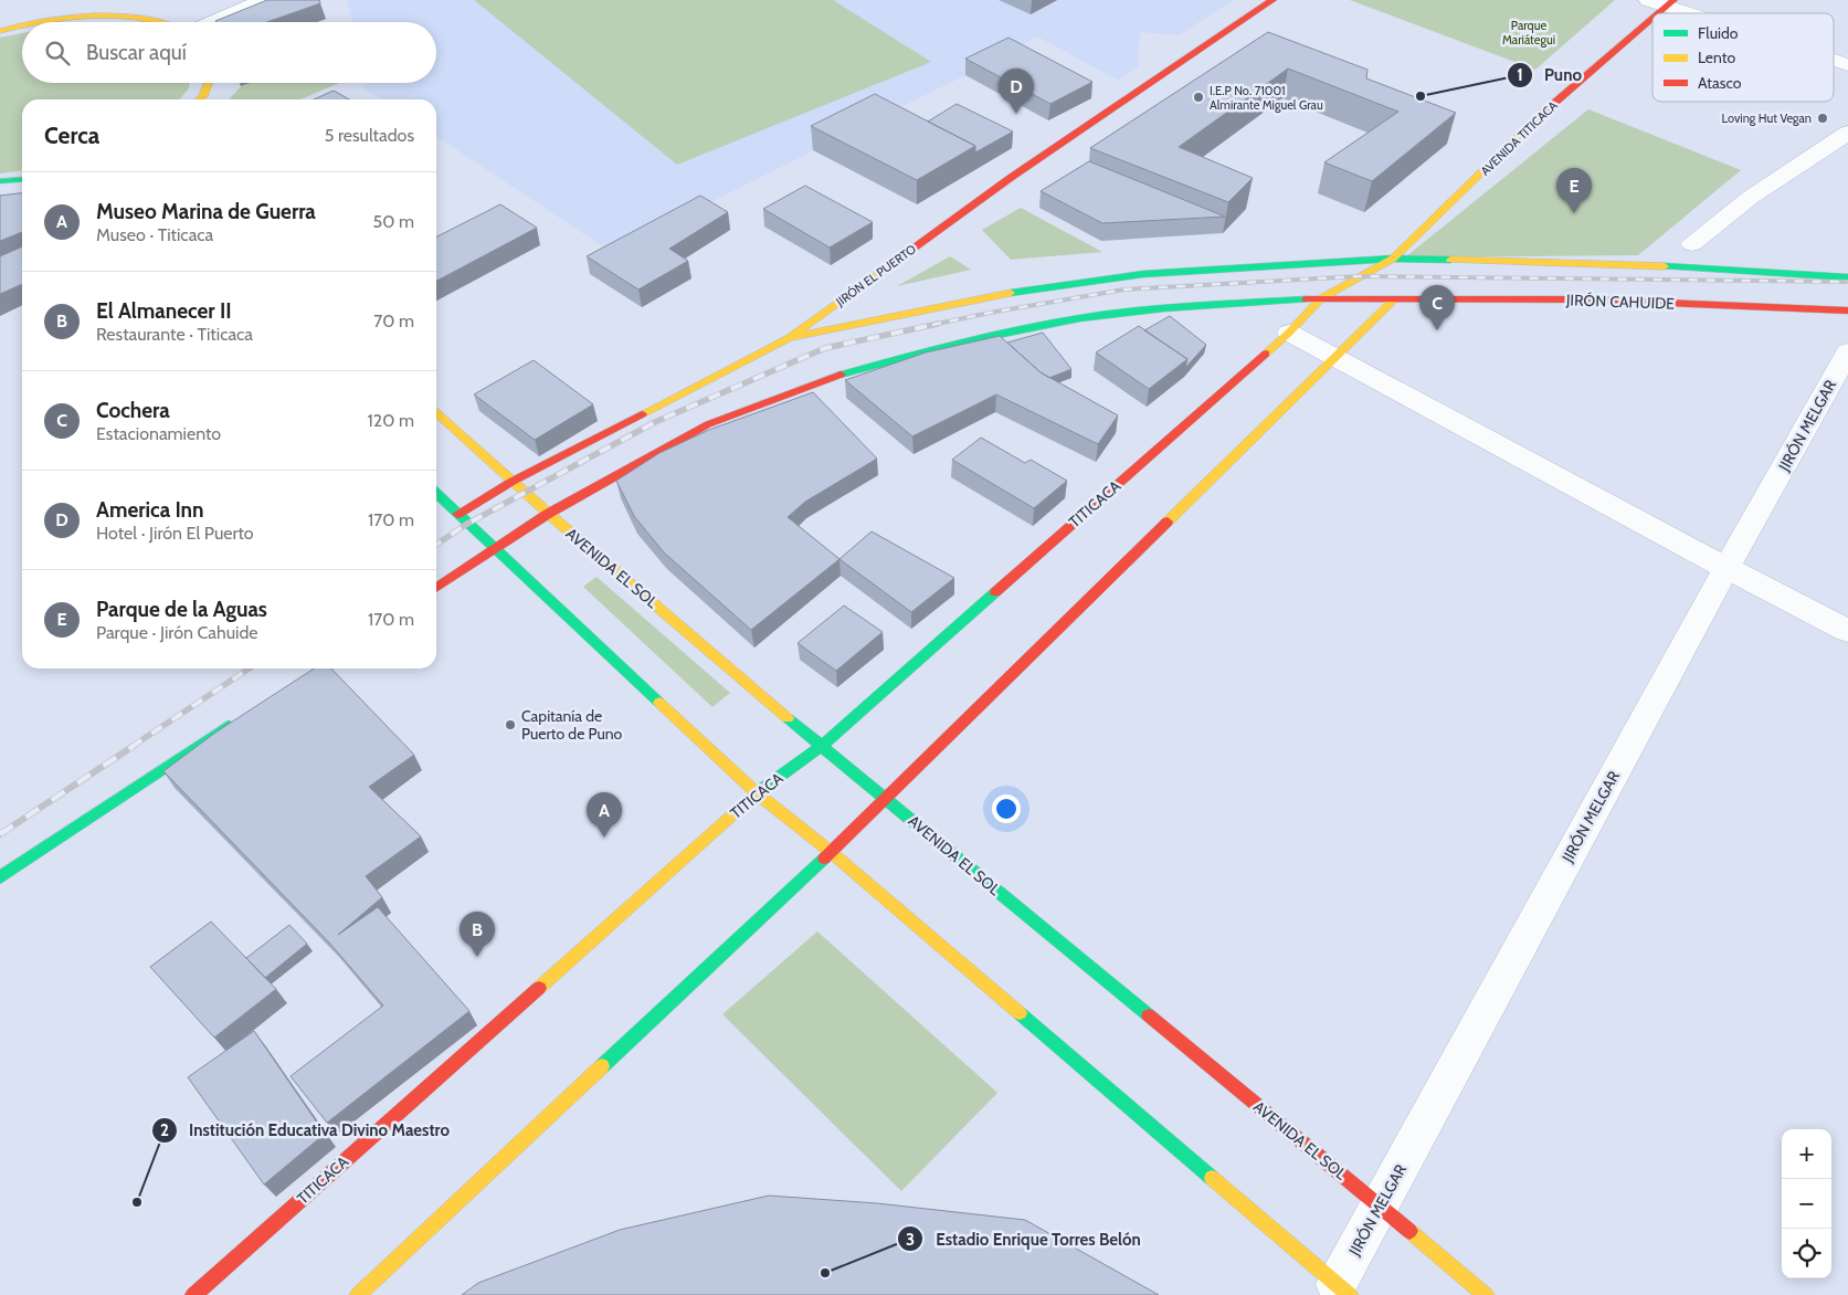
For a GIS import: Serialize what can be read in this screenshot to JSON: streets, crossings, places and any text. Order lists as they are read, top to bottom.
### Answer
{
  "streets": {
    "street": [
      "AVENIDA TITICACA",
      "JIRÓN EL PUERTO",
      "JIRÓN CAHUIDE",
      "JIRÓN MELGAR",
      "TITICACA",
      "AVENIDA EL SOL"
    ]
  },
  "crossings": [
    ["JIRÓN EL PUERTO", "AVENIDA EL SOL"],
    ["JIRÓN CAHUIDE", "TITICACA"],
    ["JIRÓN CAHUIDE", "AVENIDA EL SOL"],
    ["JIRÓN MELGAR", "AVENIDA EL SOL"],
    ["TITICACA", "AVENIDA EL SOL"]
  ],
  "parks": ["Parque Mariátegui"],
  "places": [
    "Puno",
    "I.E.P No. 71001 Almirante Miguel Grau",
    "Loving Hut Vegan",
    "Capitanía de Puerto de Puno",
    "Institución Educativa Divino Maestro",
    "Estadio Enrique Torres Belón"
  ],
  "legend": ["Fluido", "Lento", "Atasco"],
  "page": {
    "search": "Buscar aquí",
    "pins": [
      "D",
      "E",
      "C",
      "A",
      "B"
    ],
    "heading": ["Cerca", "5 resultados"],
    "list": [
      {
        "mark": "A",
        "name": "Museo Marina de Guerra",
        "note": "Museo · Titicaca",
        "value": "50 m"
      },
      {
        "mark": "B",
        "name": "El Almanecer II",
        "note": "Restaurante · Titicaca",
        "value": "70 m"
      },
      {
        "mark": "C",
        "name": "Cochera",
        "note": "Estacionamiento",
        "value": "120 m"
      },
      {
        "mark": "D",
        "name": "America Inn",
        "note": "Hotel · Jirón El Puerto",
        "value": "170 m"
      },
      {
        "mark": "E",
        "name": "Parque de la Aguas",
        "note": "Parque · Jirón Cahuide",
        "value": "170 m"
      }
    ],
    "map_buttons": ["+", "−"]
  }
}
